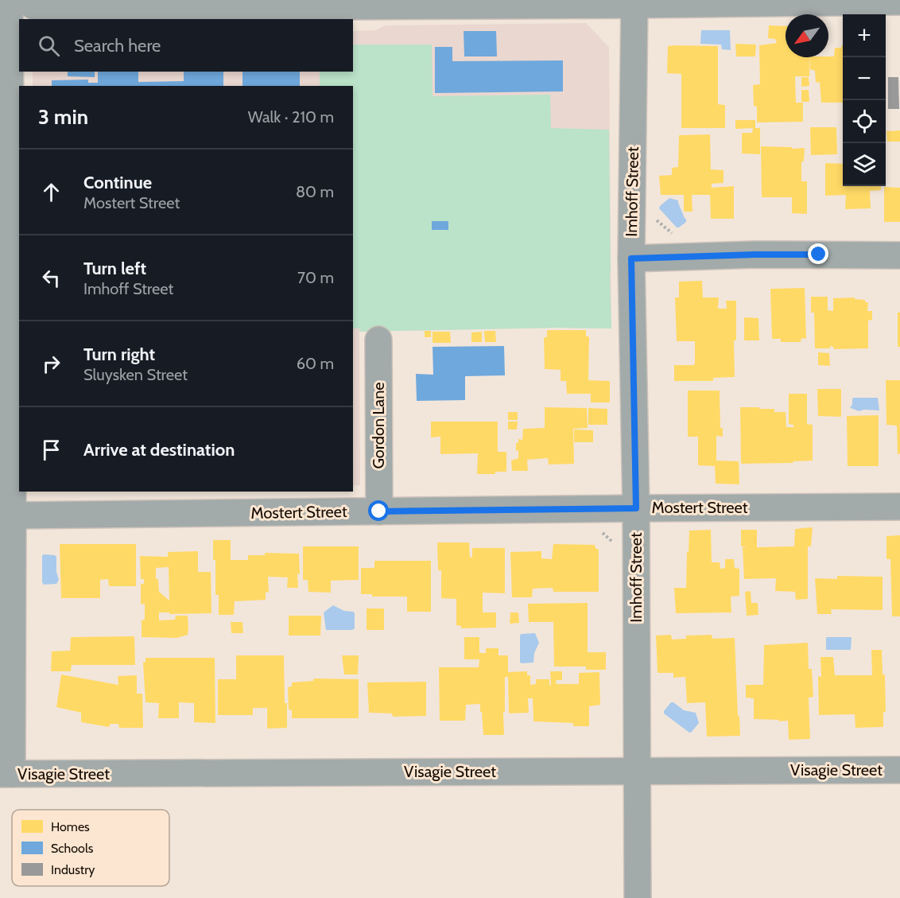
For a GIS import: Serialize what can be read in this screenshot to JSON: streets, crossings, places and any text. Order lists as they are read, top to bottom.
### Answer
{
  "streets": {
    "street": [
      "Imhoff Street",
      "Gordon Lane",
      "Mostert Street",
      "Visagie Street"
    ]
  },
  "crossings": [
    ["Imhoff Street", "Mostert Street"],
    ["Imhoff Street", "Visagie Street"],
    ["Gordon Lane", "Mostert Street"]
  ],
  "legend": ["Homes", "Schools", "Industry"],
  "north": "bottom left",
  "page": {
    "map_buttons": ["+", "−"],
    "search": "Search here",
    "heading": ["3 min", "Walk · 210 m"],
    "list": [
      ["Continue", "Mostert Street", "80 m"],
      ["Turn left", "Imhoff Street", "70 m"],
      ["Turn right", "Sluysken Street", "60 m"],
      "Arrive at destination"
    ]
  }
}
